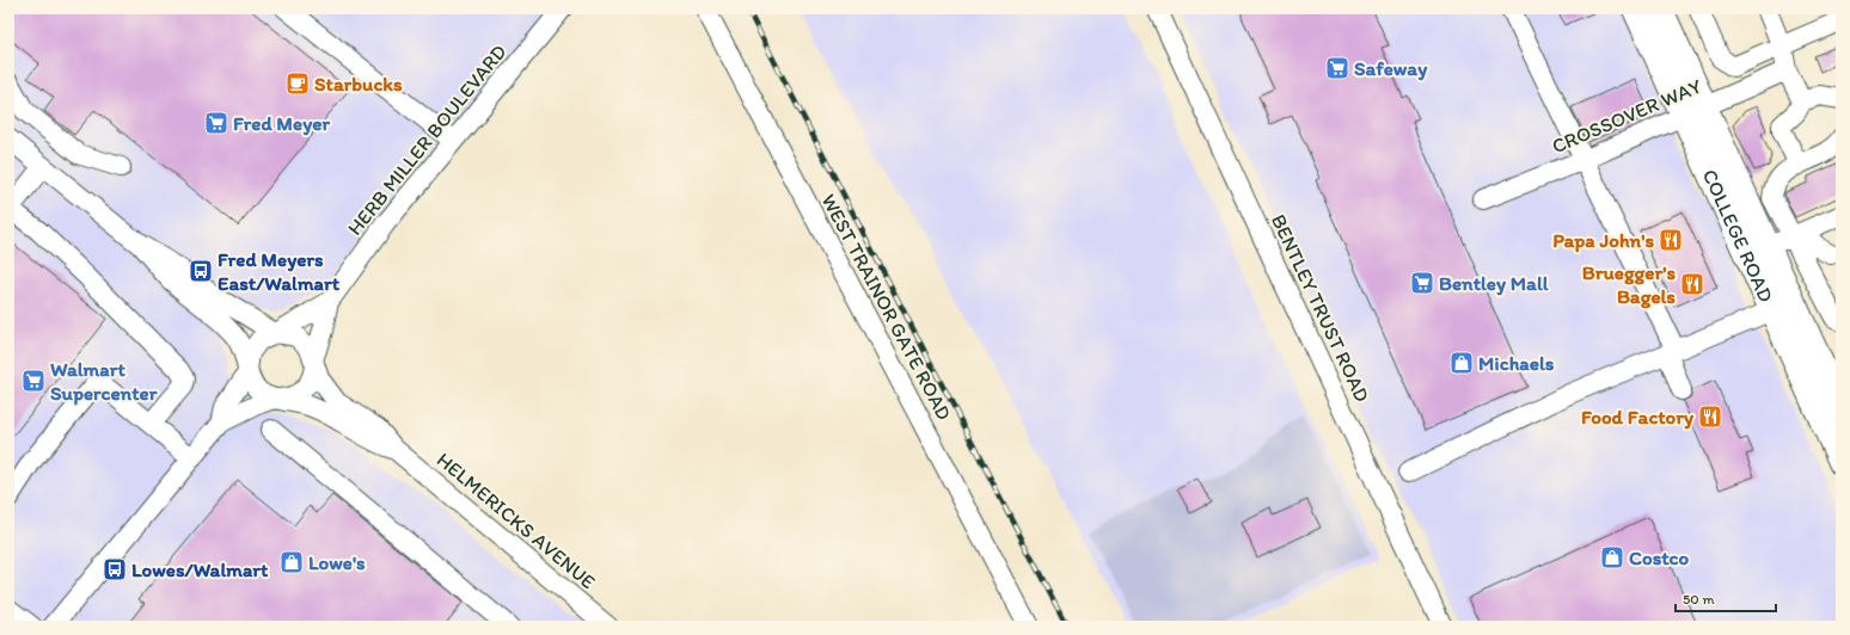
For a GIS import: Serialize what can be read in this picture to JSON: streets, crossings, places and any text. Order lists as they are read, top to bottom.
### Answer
{
  "streets": {
    "main road": ["COLLEGE ROAD"],
    "street": [
      "CROSSOVER WAY",
      "HERB MILLER BOULEVARD",
      "WEST TRAINOR GATE ROAD",
      "BENTLEY TRUST ROAD",
      "HELMERICKS AVENUE"
    ]
  },
  "crossings": [
    ["CROSSOVER WAY", "COLLEGE ROAD"],
    ["HERB MILLER BOULEVARD", "HELMERICKS AVENUE"]
  ],
  "places": {
    "supermarket": [
      "Safeway",
      "Fred Meyer",
      "Bentley Mall",
      "Walmart Supercenter"
    ],
    "cafe": ["Starbucks"],
    "restaurant": ["Papa John's", "Bruegger's Bagels", "Food Factory"],
    "bus stop": ["Fred Meyers East/Walmart", "Lowes/Walmart"],
    "shop": ["Michaels", "Costco", "Lowe's"]
  },
  "scale_bar": "50 m"
}
